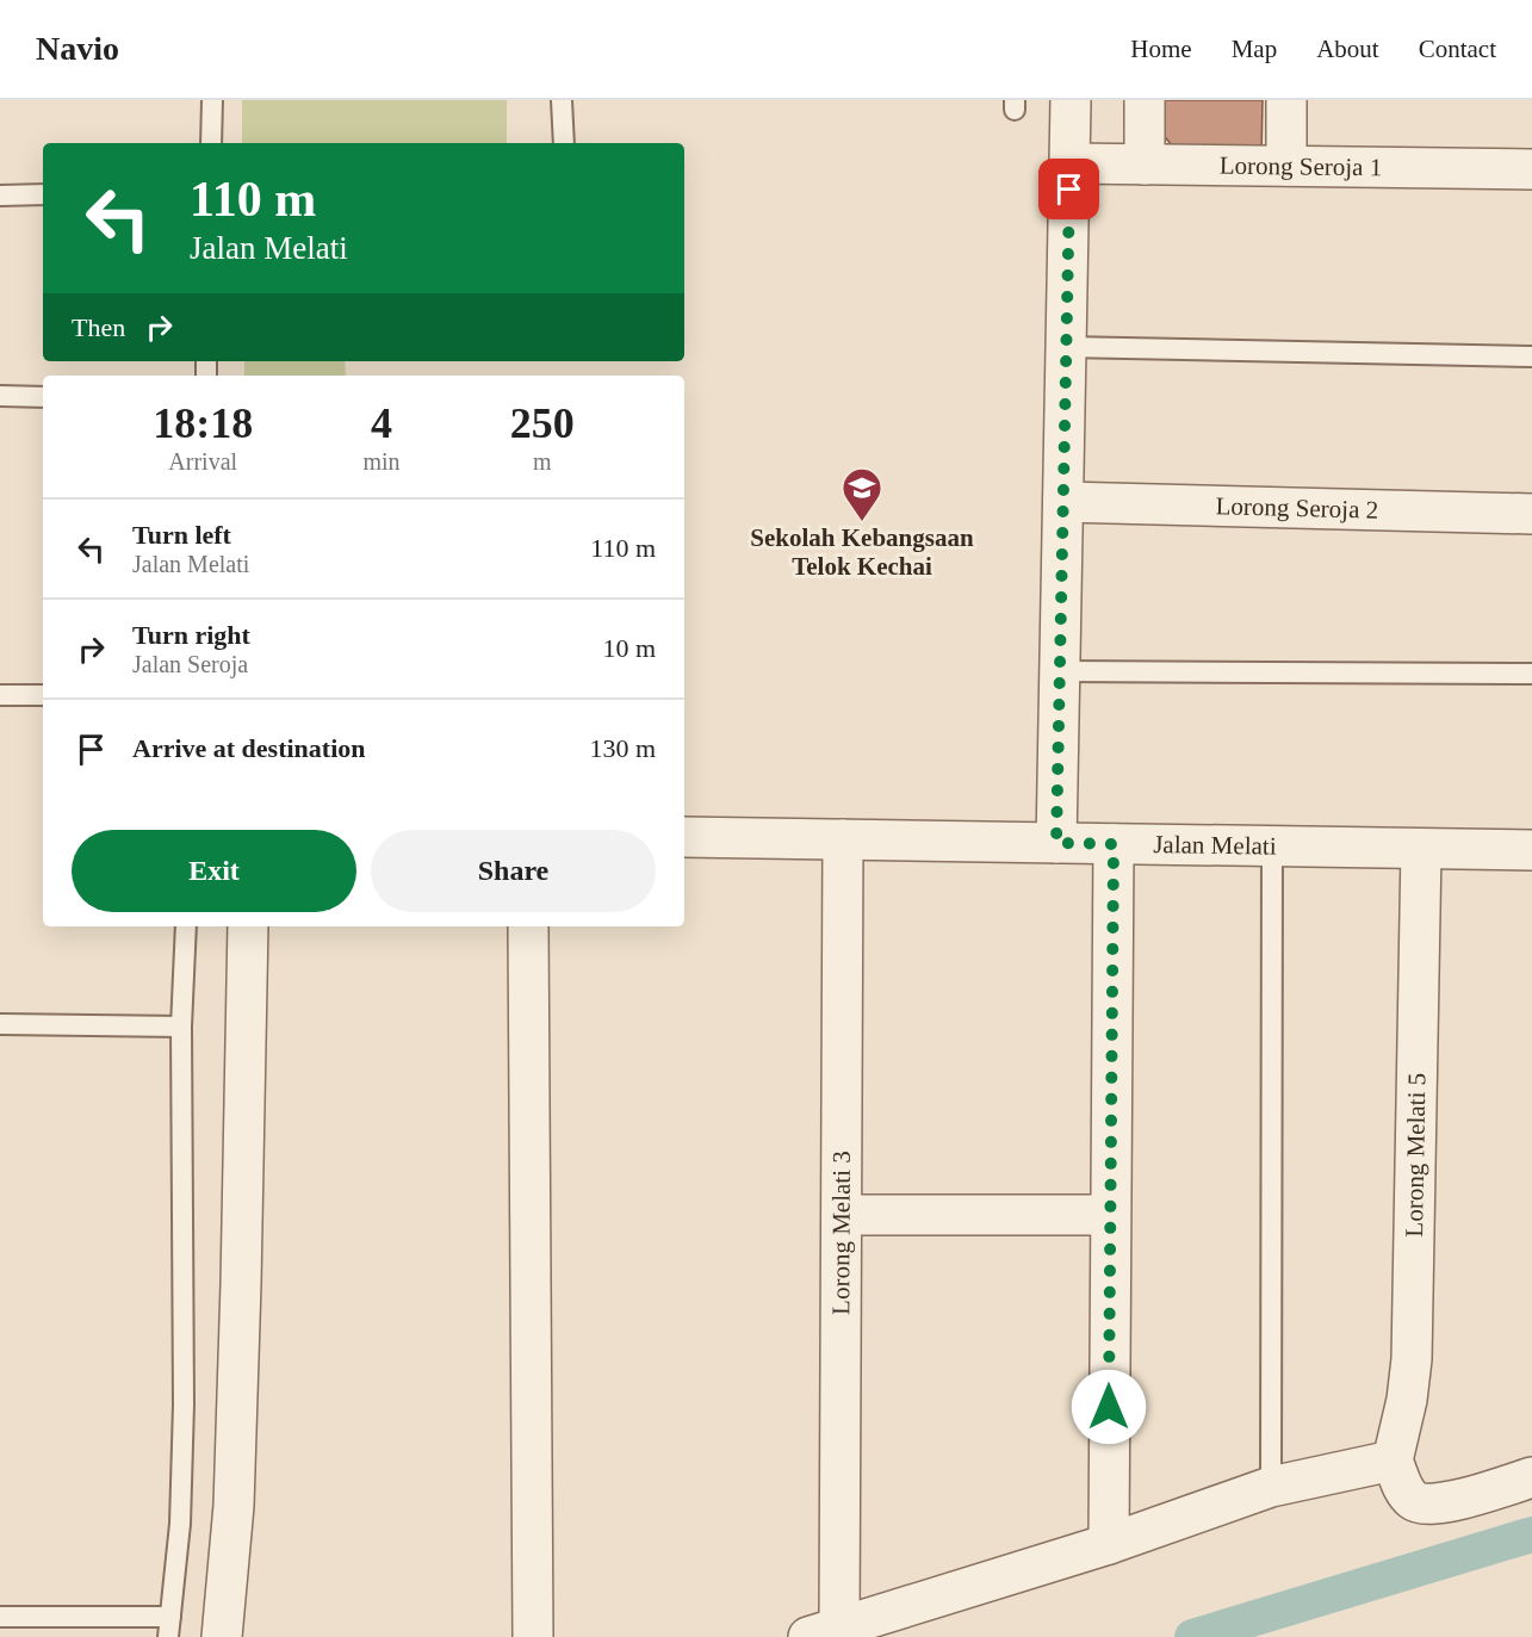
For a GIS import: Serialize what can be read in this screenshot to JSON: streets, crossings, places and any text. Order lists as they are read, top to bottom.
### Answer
{
  "streets": {
    "street": [
      "Lorong Seroja 1",
      "Lorong Seroja 2",
      "Jalan Melati",
      "Lorong Melati 5",
      "Lorong Melati 3"
    ]
  },
  "crossings": [
    ["Jalan Melati", "Lorong Melati 5"],
    ["Jalan Melati", "Lorong Melati 3"]
  ],
  "places": {
    "school or university": ["Sekolah Kebangsaan Telok Kechai"]
  },
  "page": {
    "header": "Navio",
    "nav": [
      "Home",
      "Map",
      "About",
      "Contact"
    ],
    "turn": ["110 m", "Jalan Melati"],
    "then": "Then",
    "eta": [
      "18:18",
      "Arrival",
      "4",
      "min",
      "250",
      "m"
    ],
    "list": [
      {
        "name": "Turn left",
        "note": "Jalan Melati",
        "value": "110 m"
      },
      {
        "name": "Turn right",
        "note": "Jalan Seroja",
        "value": "10 m"
      },
      {
        "name": "Arrive at destination",
        "value": "130 m"
      }
    ],
    "buttons": ["Exit", "Share"]
  }
}
